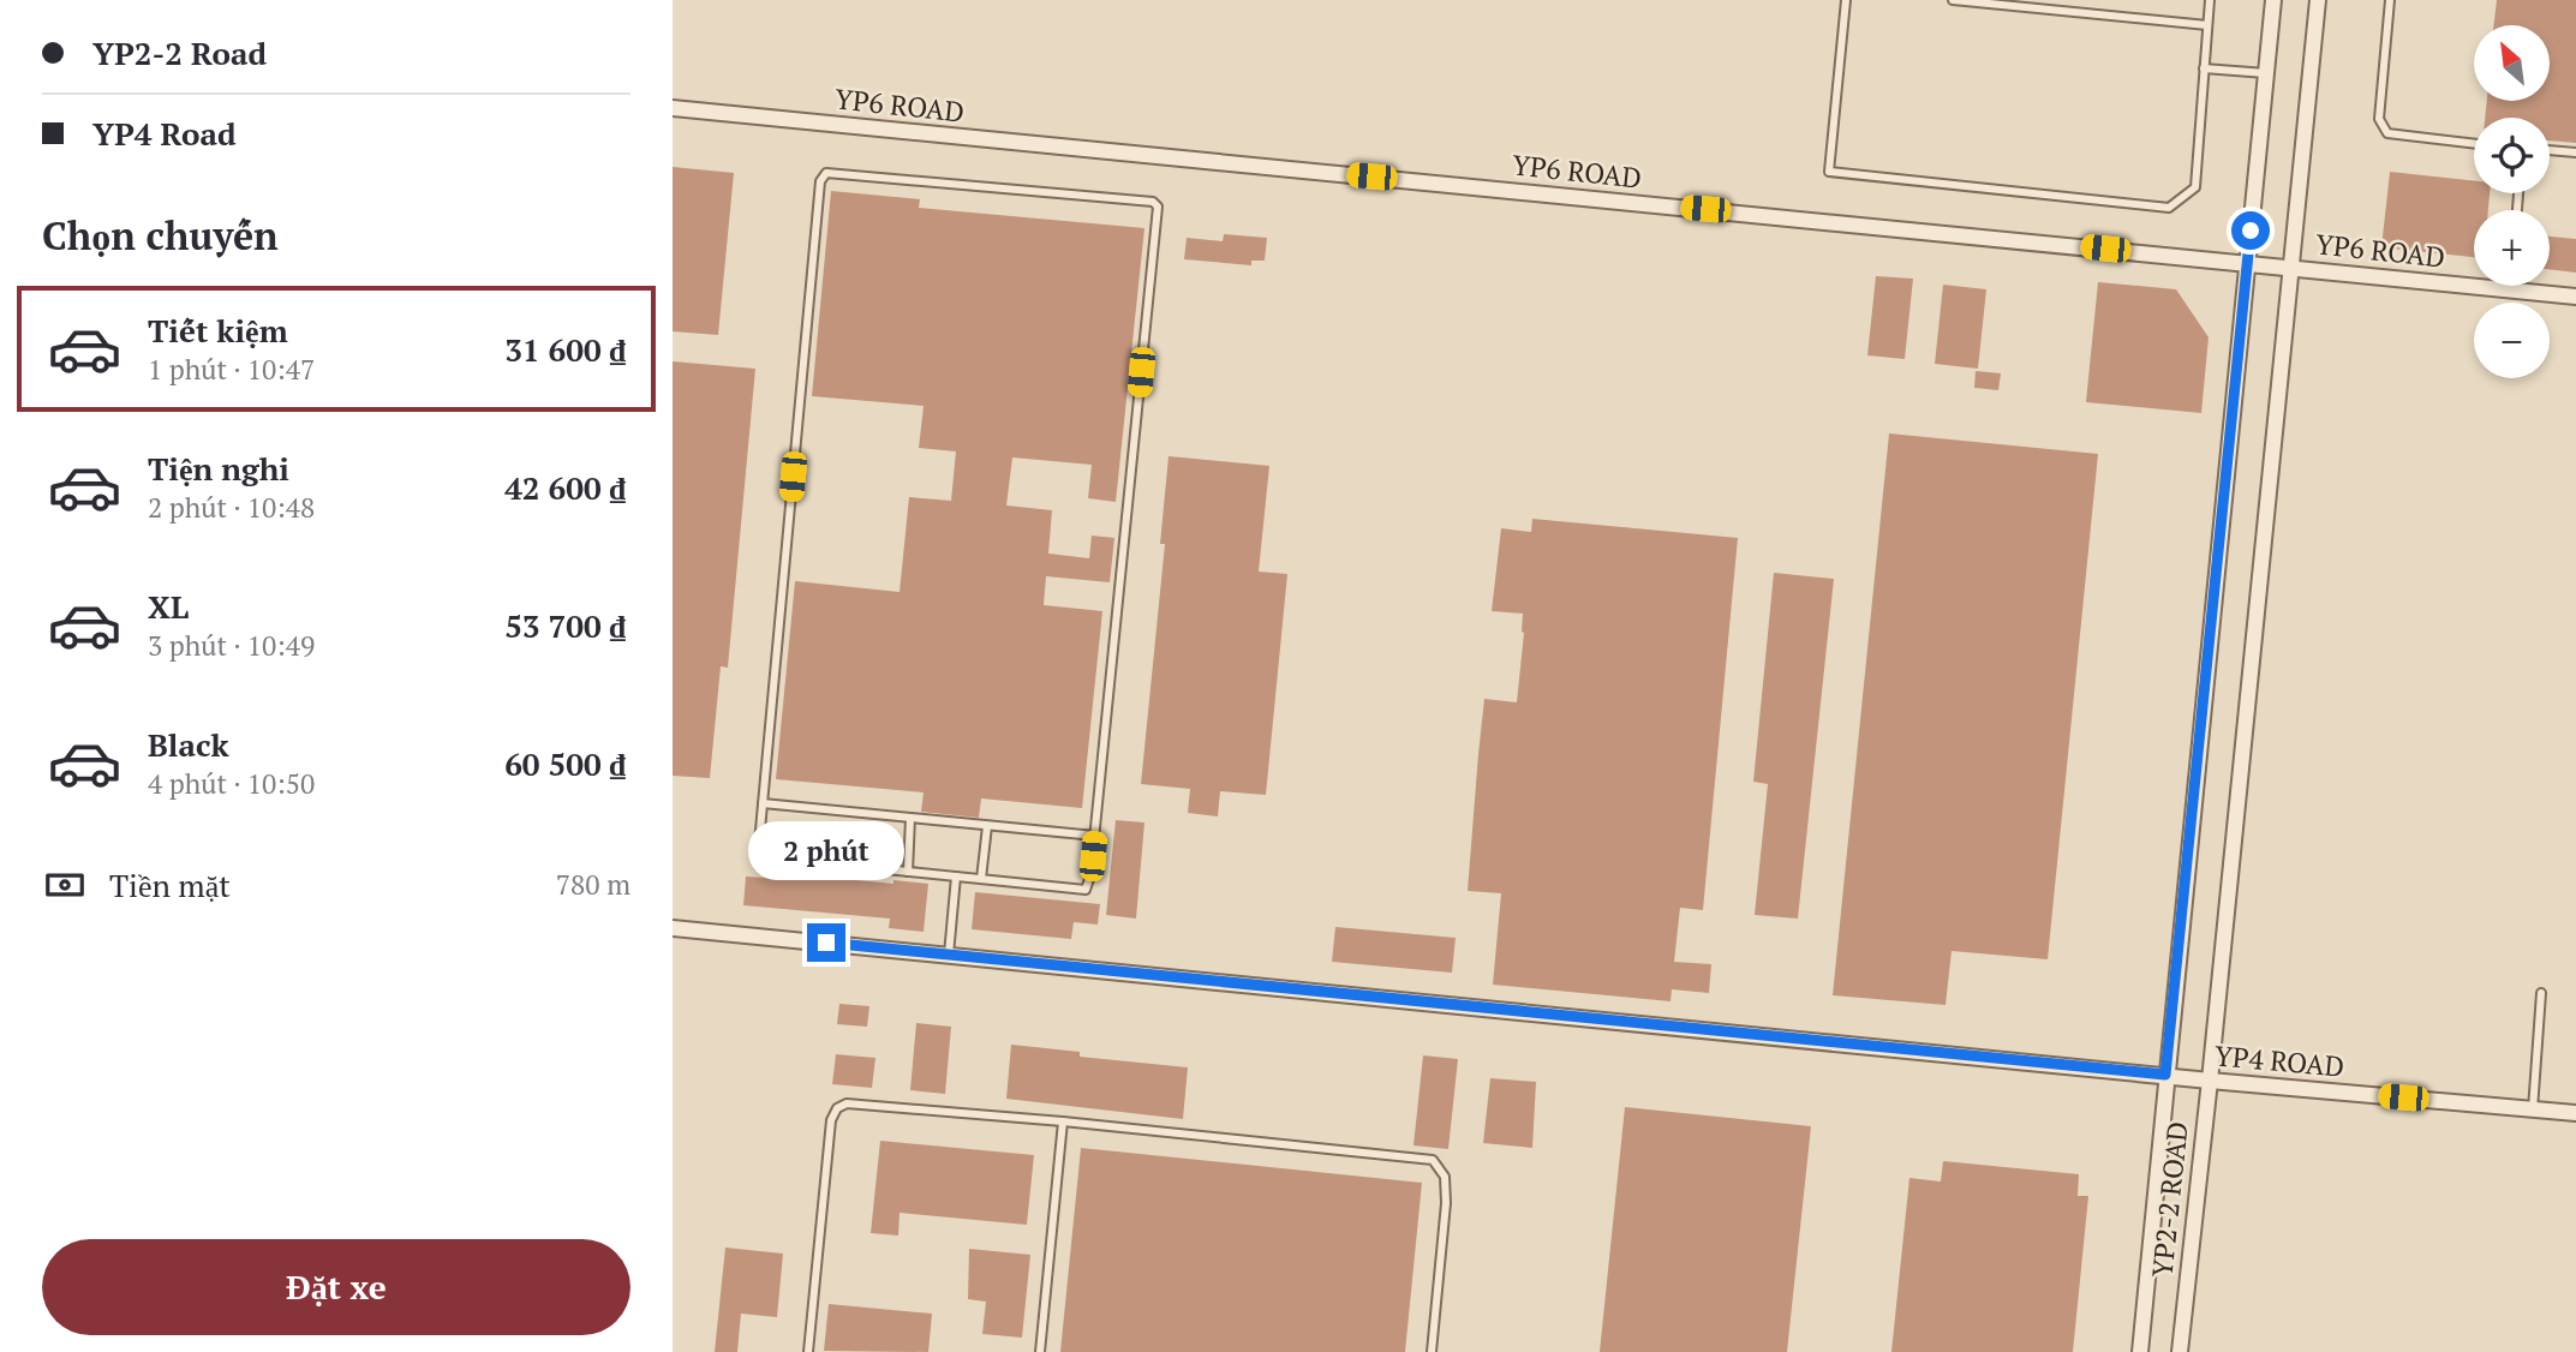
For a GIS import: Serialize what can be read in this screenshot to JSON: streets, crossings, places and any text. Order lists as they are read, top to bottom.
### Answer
{
  "streets": {
    "street": ["YP6 ROAD", "YP4 ROAD", "YP2-2 ROAD"]
  },
  "crossings": [
    ["YP6 ROAD", "YP2-2 ROAD"],
    ["YP4 ROAD", "YP2-2 ROAD"]
  ],
  "north": "top left",
  "page": {
    "banner": ["YP2-2 Road", "YP4 Road"],
    "map_buttons": ["+", "−"],
    "heading": "Chọn chuyến",
    "list": [
      {
        "name": "Tiết kiệm",
        "note": "1 phút · 10:47",
        "value": "31 600 ₫"
      },
      {
        "name": "Tiện nghi",
        "note": "2 phút · 10:48",
        "value": "42 600 ₫"
      },
      {
        "name": "XL",
        "note": "3 phút · 10:49",
        "value": "53 700 ₫"
      },
      {
        "name": "Black",
        "note": "4 phút · 10:50",
        "value": "60 500 ₫"
      }
    ],
    "bubble": "2 phút",
    "pay": ["Tiền mặt", "780 m"],
    "buttons": "Đặt xe"
  }
}
